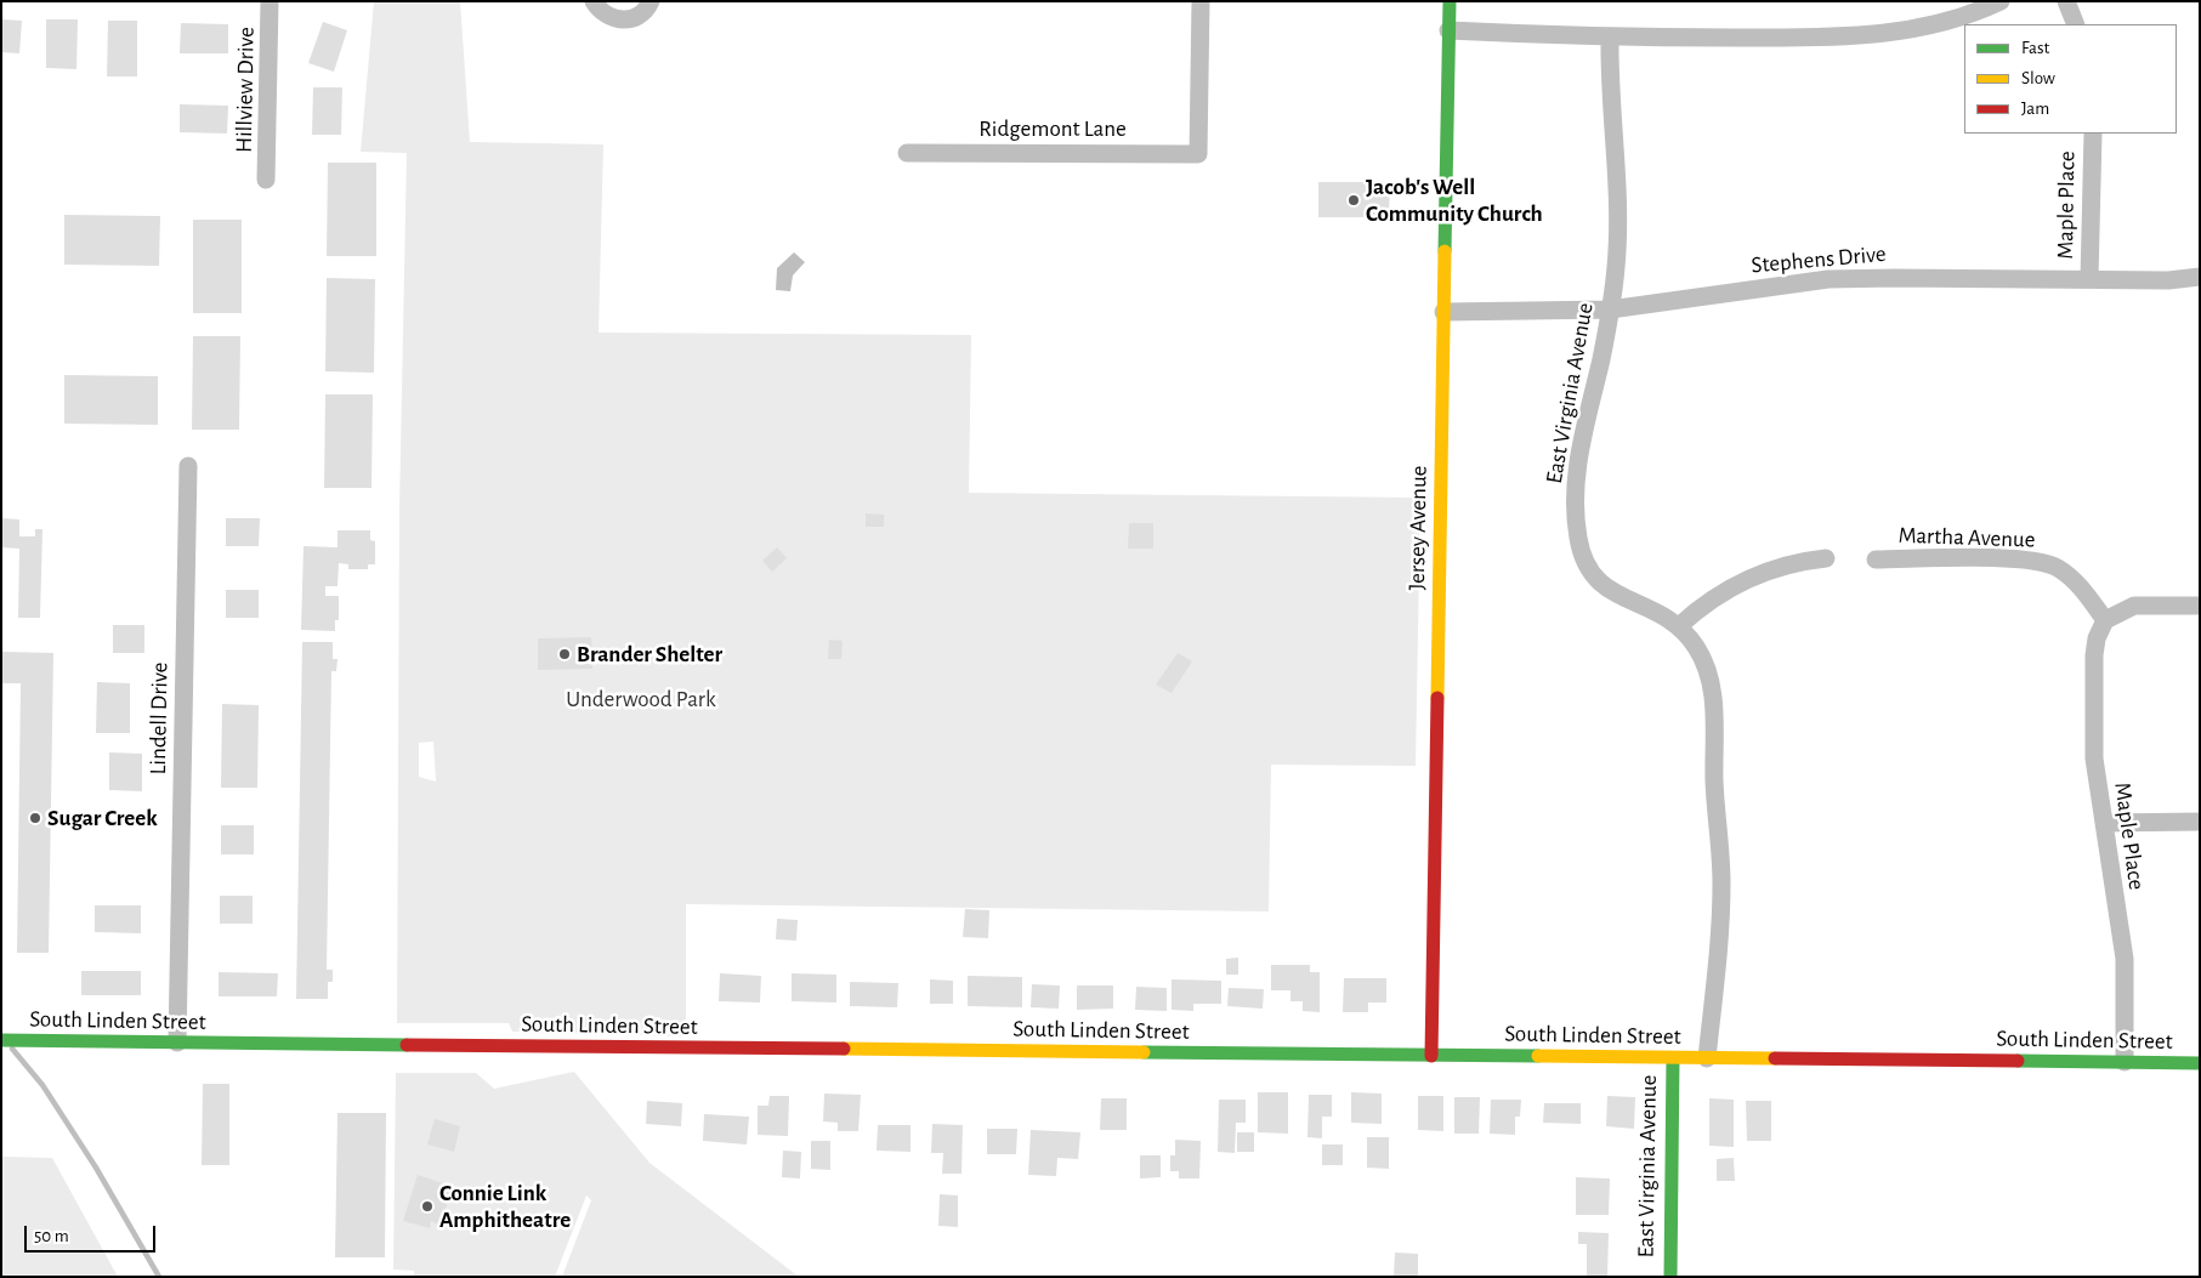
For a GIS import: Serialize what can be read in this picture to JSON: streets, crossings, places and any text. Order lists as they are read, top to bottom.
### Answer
{
  "streets": {
    "main road": ["East Virginia Avenue", "Jersey Avenue", "South Linden Street"],
    "street": [
      "Hillview Drive",
      "Ridgemont Lane",
      "Maple Place",
      "Stephens Drive",
      "Martha Avenue",
      "Lindell Drive"
    ]
  },
  "crossings": [
    ["Maple Place", "Stephens Drive"],
    ["Maple Place", "Martha Avenue"],
    ["Maple Place", "South Linden Street"],
    ["Stephens Drive", "East Virginia Avenue"],
    ["Stephens Drive", "Jersey Avenue"],
    ["East Virginia Avenue", "South Linden Street"],
    ["Jersey Avenue", "South Linden Street"],
    ["Lindell Drive", "South Linden Street"]
  ],
  "parks": ["Underwood Park"],
  "places": [
    "Jacob's Well Community Church",
    "Brander Shelter",
    "Sugar Creek",
    "Connie Link Amphitheatre"
  ],
  "legend": ["Fast", "Slow", "Jam"],
  "scale_bar": "50 m"
}
